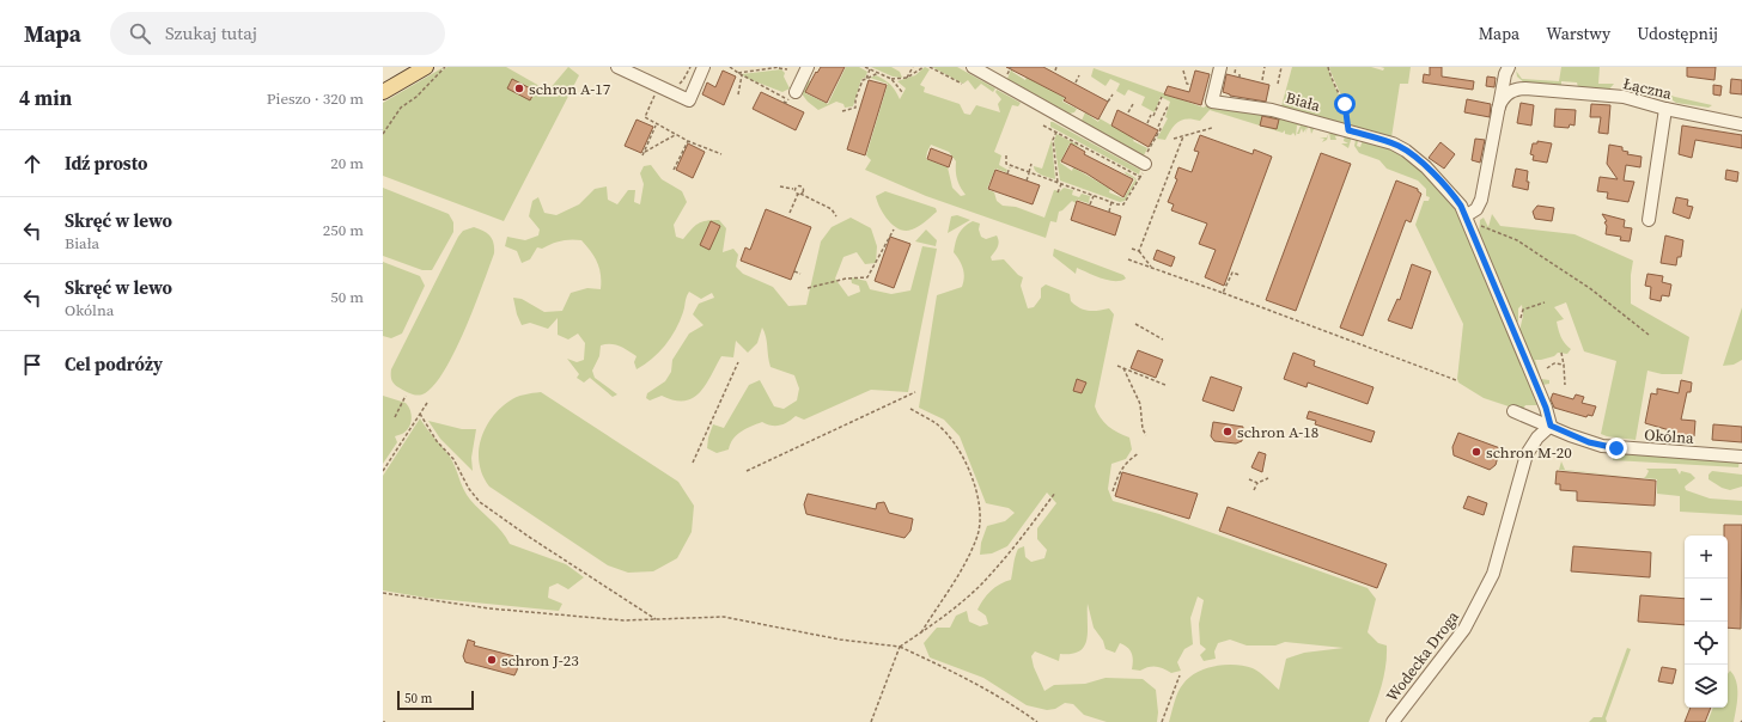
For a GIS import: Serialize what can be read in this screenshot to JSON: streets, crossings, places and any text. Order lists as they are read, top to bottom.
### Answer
{
  "streets": {
    "street": [
      "Łączna",
      "Biała",
      "Okólna",
      "Wodecka Droga"
    ]
  },
  "crossings": [
    ["Biała", "Okólna"],
    ["Biała", "Wodecka Droga"],
    ["Okólna", "Wodecka Droga"]
  ],
  "places": [
    "schron A-17",
    "schron A-18",
    "schron M-20",
    "schron J-23"
  ],
  "scale_bar": "50 m",
  "page": {
    "header": "Mapa",
    "search": "Szukaj tutaj",
    "nav": ["Mapa", "Warstwy", "Udostępnij"],
    "heading": ["4 min", "Pieszo · 320 m"],
    "list": [
      ["Idź prosto", "20 m"],
      ["Skręć w lewo", "Biała", "250 m"],
      ["Skręć w lewo", "Okólna", "50 m"],
      "Cel podróży"
    ],
    "map_buttons": ["+", "−"],
    "scale": "50 m"
  }
}
